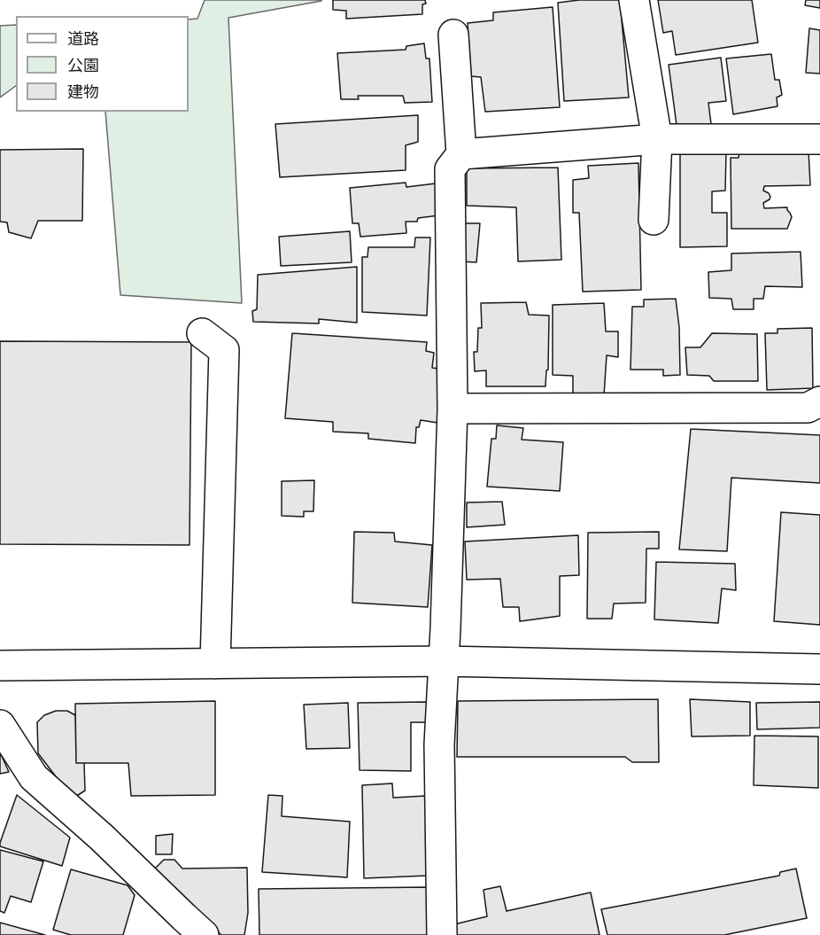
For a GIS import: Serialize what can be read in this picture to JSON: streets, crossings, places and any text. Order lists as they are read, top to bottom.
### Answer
{
  "legend": ["道路", "公園", "建物"]
}
